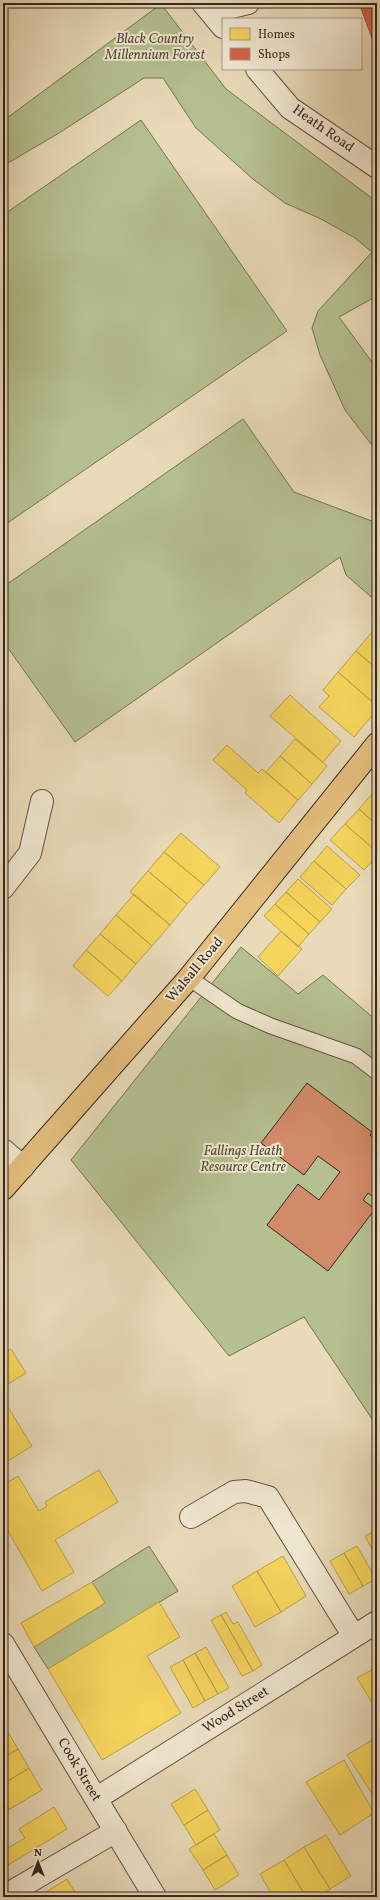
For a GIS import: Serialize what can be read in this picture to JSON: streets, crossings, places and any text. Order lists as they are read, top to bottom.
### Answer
{
  "streets": {
    "main road": ["Walsall Road"],
    "street": ["Heath Road", "Wood Street", "Cook Street"]
  },
  "crossings": [
    ["Wood Street", "Cook Street"]
  ],
  "parks": ["Black Country Millennium Forest", "Fallings Heath Resource Centre"],
  "legend": ["Homes", "Shops"],
  "north": "top"
}
